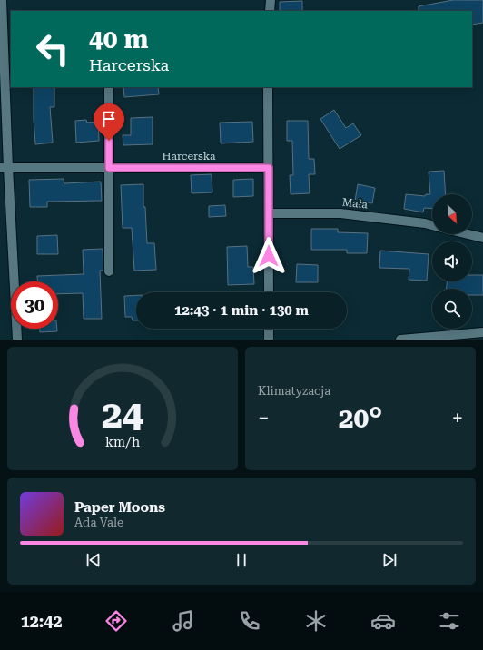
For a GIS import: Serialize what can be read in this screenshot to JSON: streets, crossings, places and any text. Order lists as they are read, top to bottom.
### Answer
{
  "streets": {
    "street": ["Harcerska", "Mała"]
  },
  "north": "bottom right",
  "page": {
    "turn": ["40 m", "Harcerska"],
    "limit": "30",
    "trip": "12:43 · 1 min · 130 m",
    "tile": "Klimatyzacja",
    "heat": ["−", "20°", "+"],
    "song": ["Paper Moons", "Ada Vale"],
    "tabs": "12:42",
    "gauge": ["24", "km/h"]
  }
}
